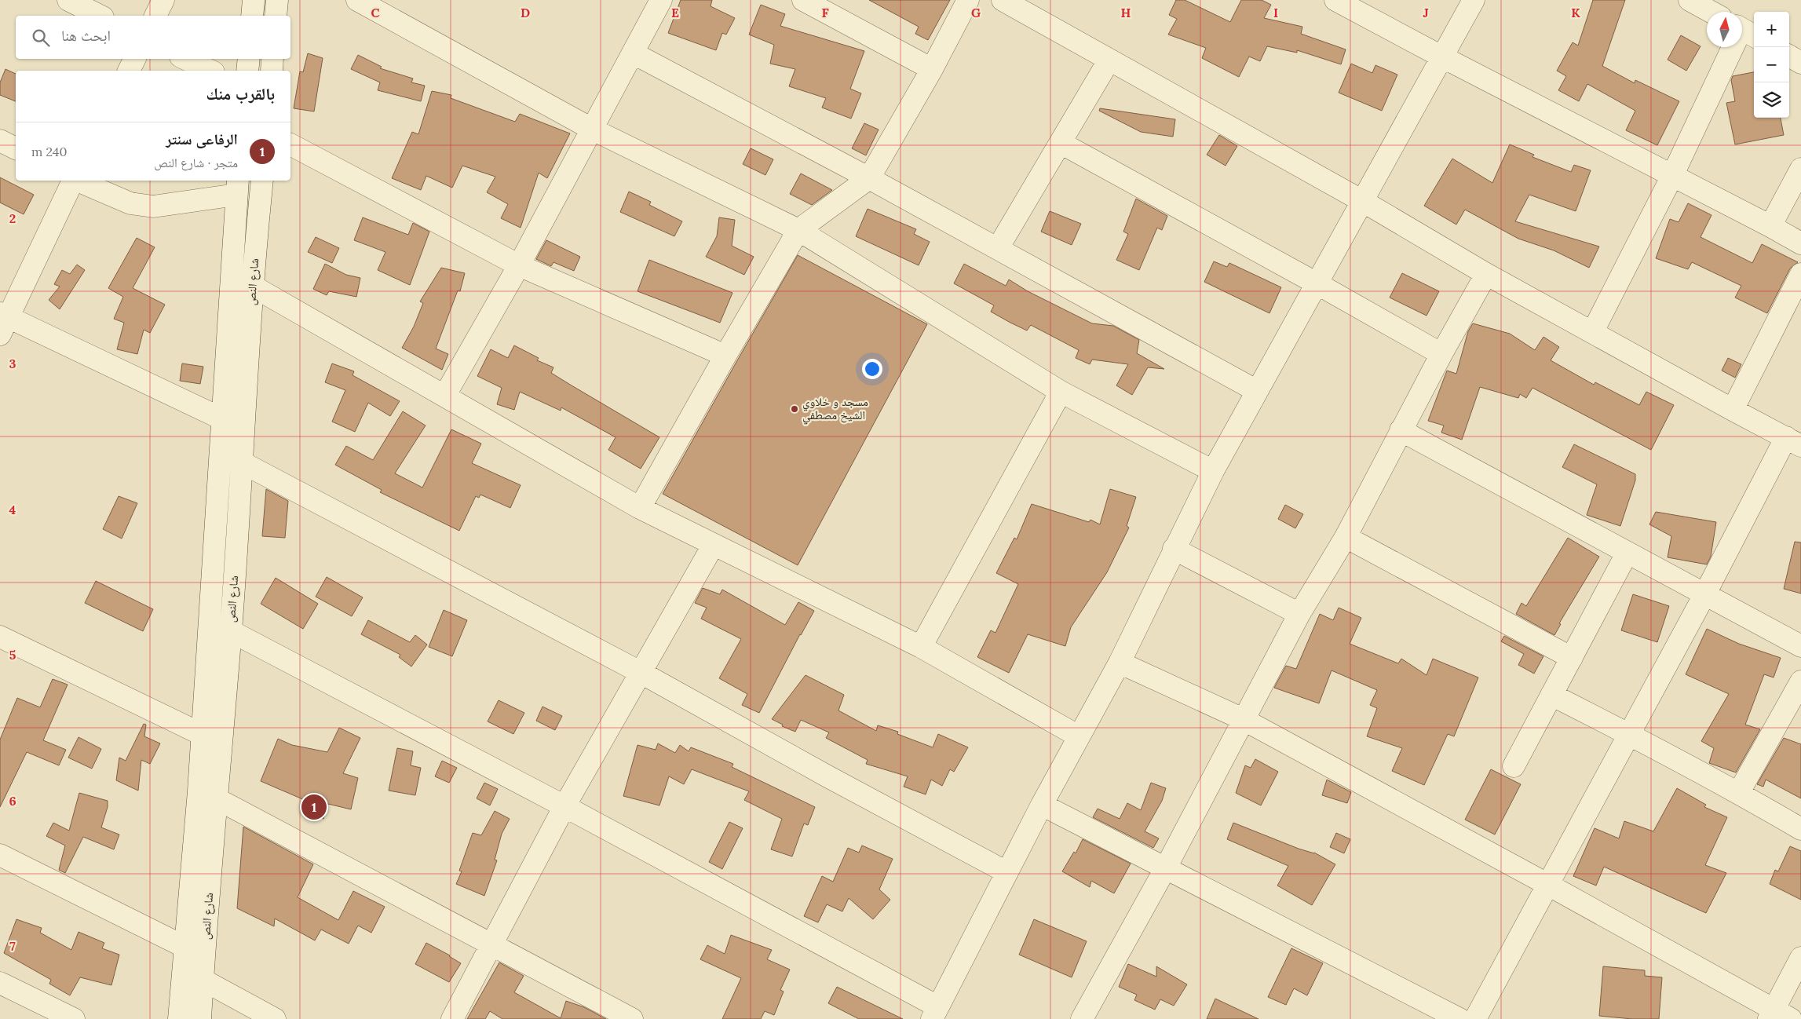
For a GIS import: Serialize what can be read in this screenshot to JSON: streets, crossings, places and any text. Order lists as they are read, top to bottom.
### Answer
{
  "streets": {
    "street": ["شارع النص"]
  },
  "places": ["مسجد و خلاوي الشيخ مصطفي"],
  "north": "top",
  "page": {
    "map_buttons": ["+", "−"],
    "search": "ابحث هنا",
    "heading": "بالقرب منك",
    "list": [
      {
        "mark": "1",
        "name": "الرفاعى سنتر",
        "note": "متجر · شارع النص",
        "value": "240 m"
      }
    ],
    "pins": "1"
  },
  "grid": {
    "columns": [
      "C",
      "D",
      "E",
      "F",
      "G",
      "H",
      "I",
      "J",
      "K"
    ],
    "rows": [
      "2",
      "3",
      "4",
      "5",
      "6",
      "7"
    ]
  }
}
